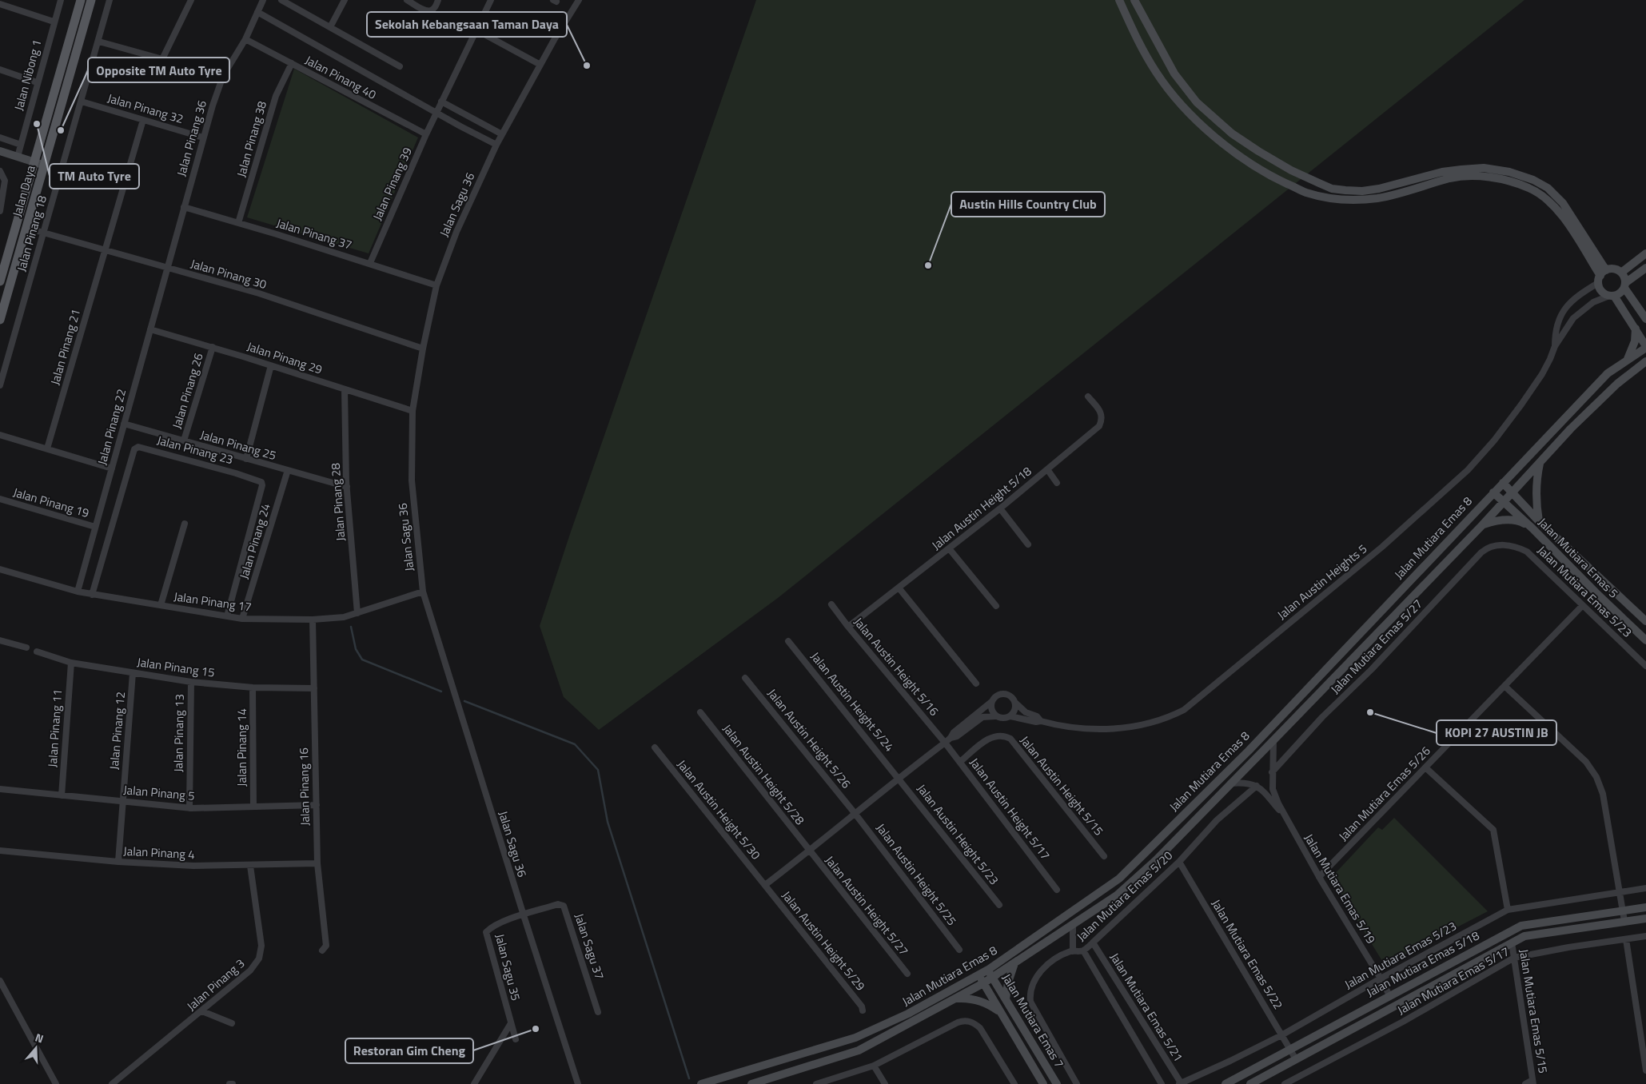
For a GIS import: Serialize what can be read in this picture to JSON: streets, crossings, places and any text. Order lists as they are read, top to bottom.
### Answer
{
  "streets": {
    "main road": ["Jalan Daya"],
    "street": [
      "Jalan Nibong 1",
      "Jalan Pinang 40",
      "Jalan Pinang 32",
      "Jalan Pinang 36",
      "Jalan Pinang 38",
      "Jalan Pinang 39",
      "Jalan Sagu 36",
      "Jalan Pinang 18",
      "Jalan Pinang 37",
      "Jalan Pinang 30",
      "Jalan Pinang 21",
      "Jalan Pinang 29",
      "Jalan Pinang 26",
      "Jalan Pinang 22",
      "Jalan Pinang 25",
      "Jalan Pinang 23",
      "Jalan Pinang 28",
      "Jalan Pinang 19",
      "Jalan Austin Height 5/18",
      "Jalan Mutiara Emas 8",
      "Jalan Pinang 24",
      "Jalan Mutiara Emas 5",
      "Jalan Austin Heights 5",
      "Jalan Mutiara Emas 5/23",
      "Jalan Pinang 17",
      "Jalan Mutiara Emas 5/27",
      "Jalan Austin Height 5/16",
      "Jalan Pinang 15",
      "Jalan Austin Height 5/24",
      "Jalan Pinang 11",
      "Jalan Pinang 12",
      "Jalan Pinang 13",
      "Jalan Austin Height 5/26",
      "Jalan Pinang 14",
      "Jalan Austin Height 5/28",
      "Jalan Austin Height 5/15",
      "Jalan Pinang 16",
      "Jalan Pinang 5",
      "Jalan Mutiara Emas 5/26",
      "Jalan Austin Height 5/17",
      "Jalan Austin Height 5/30",
      "Jalan Austin Height 5/23",
      "Jalan Pinang 4",
      "Jalan Austin Height 5/25",
      "Jalan Mutiara Emas 5/19",
      "Jalan Mutiara Emas 5/20",
      "Jalan Austin Height 5/27",
      "Jalan Austin Height 5/29",
      "Jalan Sagu 37",
      "Jalan Mutiara Emas 5/22",
      "Jalan Mutiara Emas 5/18",
      "Jalan Sagu 35",
      "Jalan Mutiara Emas 5/17",
      "Jalan Pinang 3",
      "Jalan Mutiara Emas 5/21",
      "Jalan Mutiara Emas 5/15",
      "Jalan Mutiara Emas 7"
    ]
  },
  "crossings": [
    ["Jalan Pinang 40", "Jalan Pinang 36"],
    ["Jalan Pinang 40", "Jalan Pinang 38"],
    ["Jalan Pinang 40", "Jalan Pinang 39"],
    ["Jalan Pinang 32", "Jalan Pinang 36"],
    ["Jalan Pinang 32", "Jalan Pinang 18"],
    ["Jalan Pinang 32", "Jalan Pinang 21"],
    ["Jalan Pinang 36", "Jalan Pinang 37"],
    ["Jalan Pinang 36", "Jalan Pinang 30"],
    ["Jalan Pinang 36", "Jalan Pinang 22"],
    ["Jalan Pinang 38", "Jalan Pinang 37"],
    ["Jalan Pinang 39", "Jalan Pinang 37"],
    ["Jalan Daya", "Jalan Pinang 30"],
    ["Jalan Sagu 36", "Jalan Pinang 37"],
    ["Jalan Sagu 36", "Jalan Pinang 30"],
    ["Jalan Sagu 36", "Jalan Pinang 29"],
    ["Jalan Sagu 36", "Jalan Pinang 17"],
    ["Jalan Sagu 36", "Jalan Sagu 37"],
    ["Jalan Sagu 36", "Jalan Sagu 35"],
    ["Jalan Pinang 18", "Jalan Pinang 30"],
    ["Jalan Pinang 30", "Jalan Pinang 21"],
    ["Jalan Pinang 30", "Jalan Pinang 22"],
    ["Jalan Pinang 29", "Jalan Pinang 26"],
    ["Jalan Pinang 29", "Jalan Pinang 22"],
    ["Jalan Pinang 29", "Jalan Pinang 28"],
    ["Jalan Pinang 26", "Jalan Pinang 25"],
    ["Jalan Pinang 22", "Jalan Pinang 25"],
    ["Jalan Pinang 22", "Jalan Pinang 19"],
    ["Jalan Pinang 22", "Jalan Pinang 17"],
    ["Jalan Pinang 25", "Jalan Pinang 28"],
    ["Jalan Pinang 25", "Jalan Pinang 24"],
    ["Jalan Pinang 23", "Jalan Pinang 17"],
    ["Jalan Pinang 28", "Jalan Pinang 17"],
    ["Jalan Austin Height 5/18", "Jalan Austin Height 5/16"],
    ["Jalan Mutiara Emas 8", "Jalan Mutiara Emas 5"],
    ["Jalan Mutiara Emas 8", "Jalan Mutiara Emas 5/19"],
    ["Jalan Mutiara Emas 8", "Jalan Mutiara Emas 7"],
    ["Jalan Pinang 24", "Jalan Pinang 17"],
    ["Jalan Mutiara Emas 5/23", "Jalan Mutiara Emas 5/27"],
    ["Jalan Mutiara Emas 5/23", "Jalan Mutiara Emas 5/26"],
    ["Jalan Mutiara Emas 5/23", "Jalan Mutiara Emas 5/19"],
    ["Jalan Mutiara Emas 5/23", "Jalan Mutiara Emas 5/22"],
    ["Jalan Mutiara Emas 5/23", "Jalan Mutiara Emas 5/21"],
    ["Jalan Pinang 17", "Jalan Pinang 16"],
    ["Jalan Mutiara Emas 5/27", "Jalan Mutiara Emas 5/19"],
    ["Jalan Austin Height 5/16", "Jalan Austin Height 5/17"],
    ["Jalan Pinang 15", "Jalan Pinang 11"],
    ["Jalan Pinang 15", "Jalan Pinang 12"],
    ["Jalan Pinang 15", "Jalan Pinang 13"],
    ["Jalan Pinang 15", "Jalan Pinang 14"],
    ["Jalan Pinang 15", "Jalan Pinang 16"],
    ["Jalan Austin Height 5/24", "Jalan Austin Height 5/23"],
    ["Jalan Pinang 11", "Jalan Pinang 5"],
    ["Jalan Pinang 12", "Jalan Pinang 5"],
    ["Jalan Pinang 12", "Jalan Pinang 4"],
    ["Jalan Pinang 13", "Jalan Pinang 5"],
    ["Jalan Austin Height 5/26", "Jalan Austin Height 5/25"],
    ["Jalan Pinang 14", "Jalan Pinang 5"],
    ["Jalan Austin Height 5/28", "Jalan Austin Height 5/27"],
    ["Jalan Austin Height 5/15", "Jalan Austin Height 5/17"],
    ["Jalan Pinang 16", "Jalan Pinang 5"],
    ["Jalan Pinang 16", "Jalan Pinang 4"],
    ["Jalan Mutiara Emas 5/26", "Jalan Mutiara Emas 5/19"],
    ["Jalan Austin Height 5/30", "Jalan Austin Height 5/29"],
    ["Jalan Pinang 4", "Jalan Pinang 3"],
    ["Jalan Mutiara Emas 5/19", "Jalan Mutiara Emas 5/20"],
    ["Jalan Mutiara Emas 5/19", "Jalan Mutiara Emas 5/18"],
    ["Jalan Mutiara Emas 5/20", "Jalan Mutiara Emas 5/22"],
    ["Jalan Mutiara Emas 5/20", "Jalan Mutiara Emas 5/21"],
    ["Jalan Sagu 37", "Jalan Sagu 35"],
    ["Jalan Mutiara Emas 5/22", "Jalan Mutiara Emas 5/18"],
    ["Jalan Mutiara Emas 5/18", "Jalan Mutiara Emas 5/15"],
    ["Jalan Mutiara Emas 5/17", "Jalan Mutiara Emas 5/15"]
  ],
  "places": [
    "Sekolah Kebangsaan Taman Daya",
    "TM Auto Tyre",
    "Opposite TM Auto Tyre",
    "Austin Hills Country Club",
    "KOPI 27 AUSTIN JB",
    "Restoran Gim Cheng"
  ],
  "north": "top"
}
